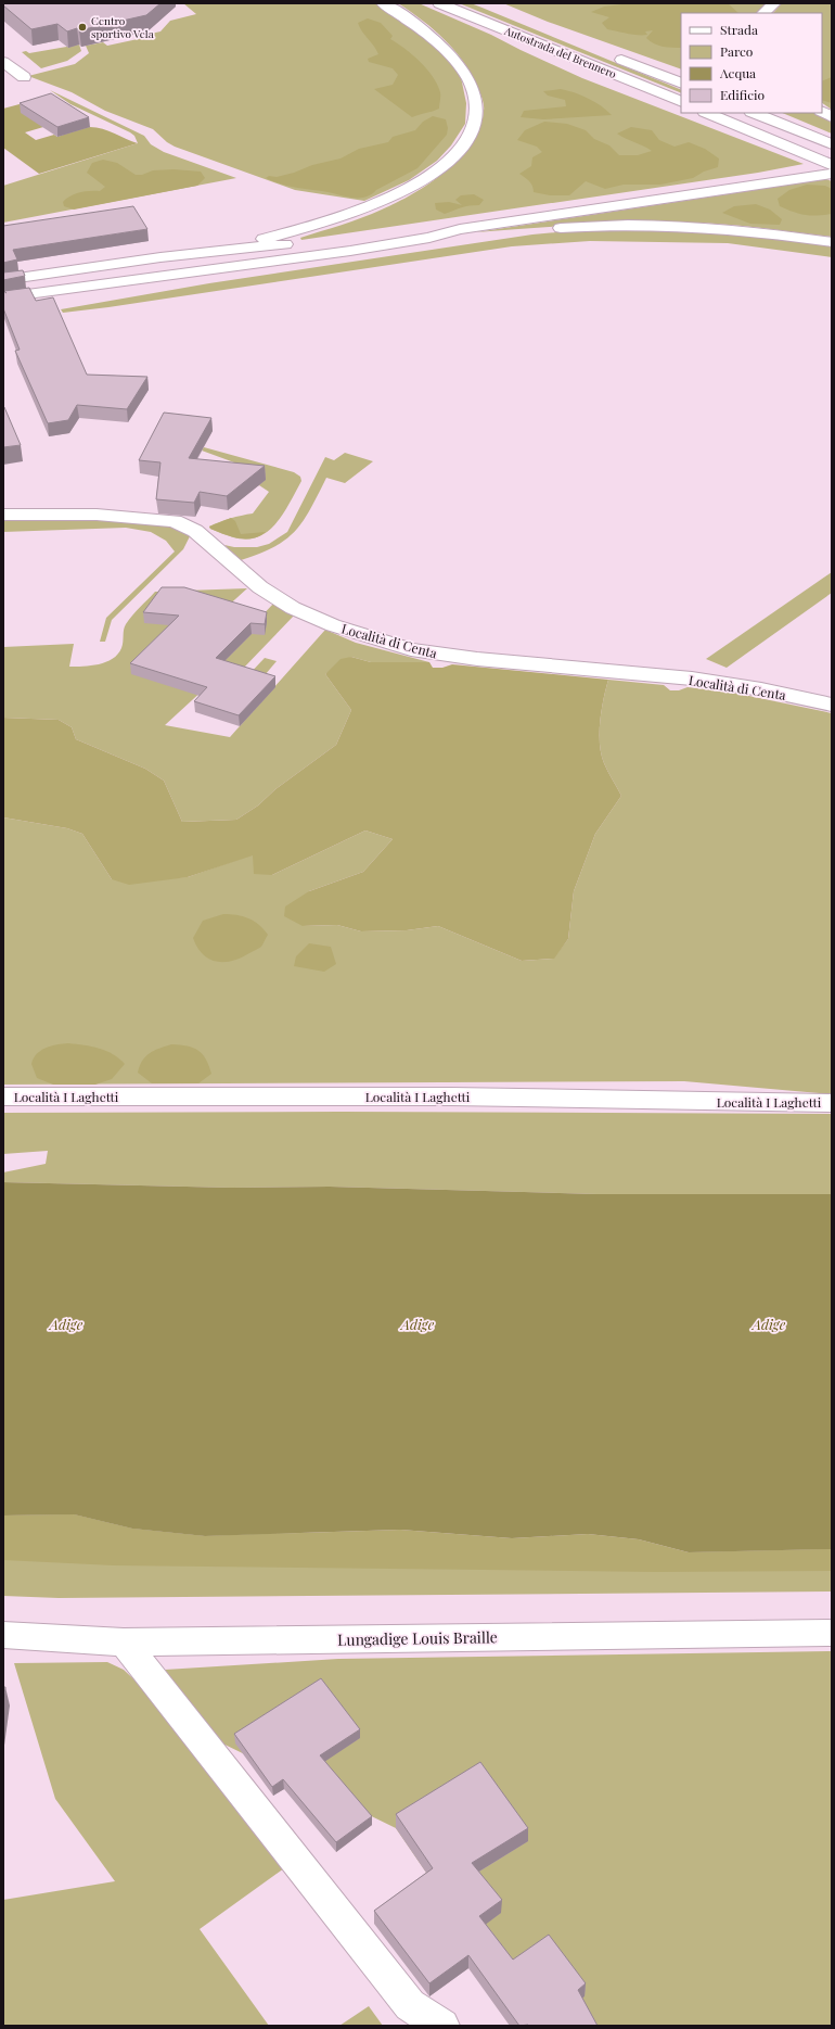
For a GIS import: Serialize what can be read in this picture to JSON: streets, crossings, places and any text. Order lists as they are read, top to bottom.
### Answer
{
  "streets": {
    "main road": [
      "Autostrada del Brennero",
      "Località di Centa",
      "Località I Laghetti",
      "Lungadige Louis Braille"
    ]
  },
  "water": ["Adige"],
  "places": ["Centro sportivo Vela"],
  "legend": [
    "Strada",
    "Parco",
    "Acqua",
    "Edificio"
  ]
}
